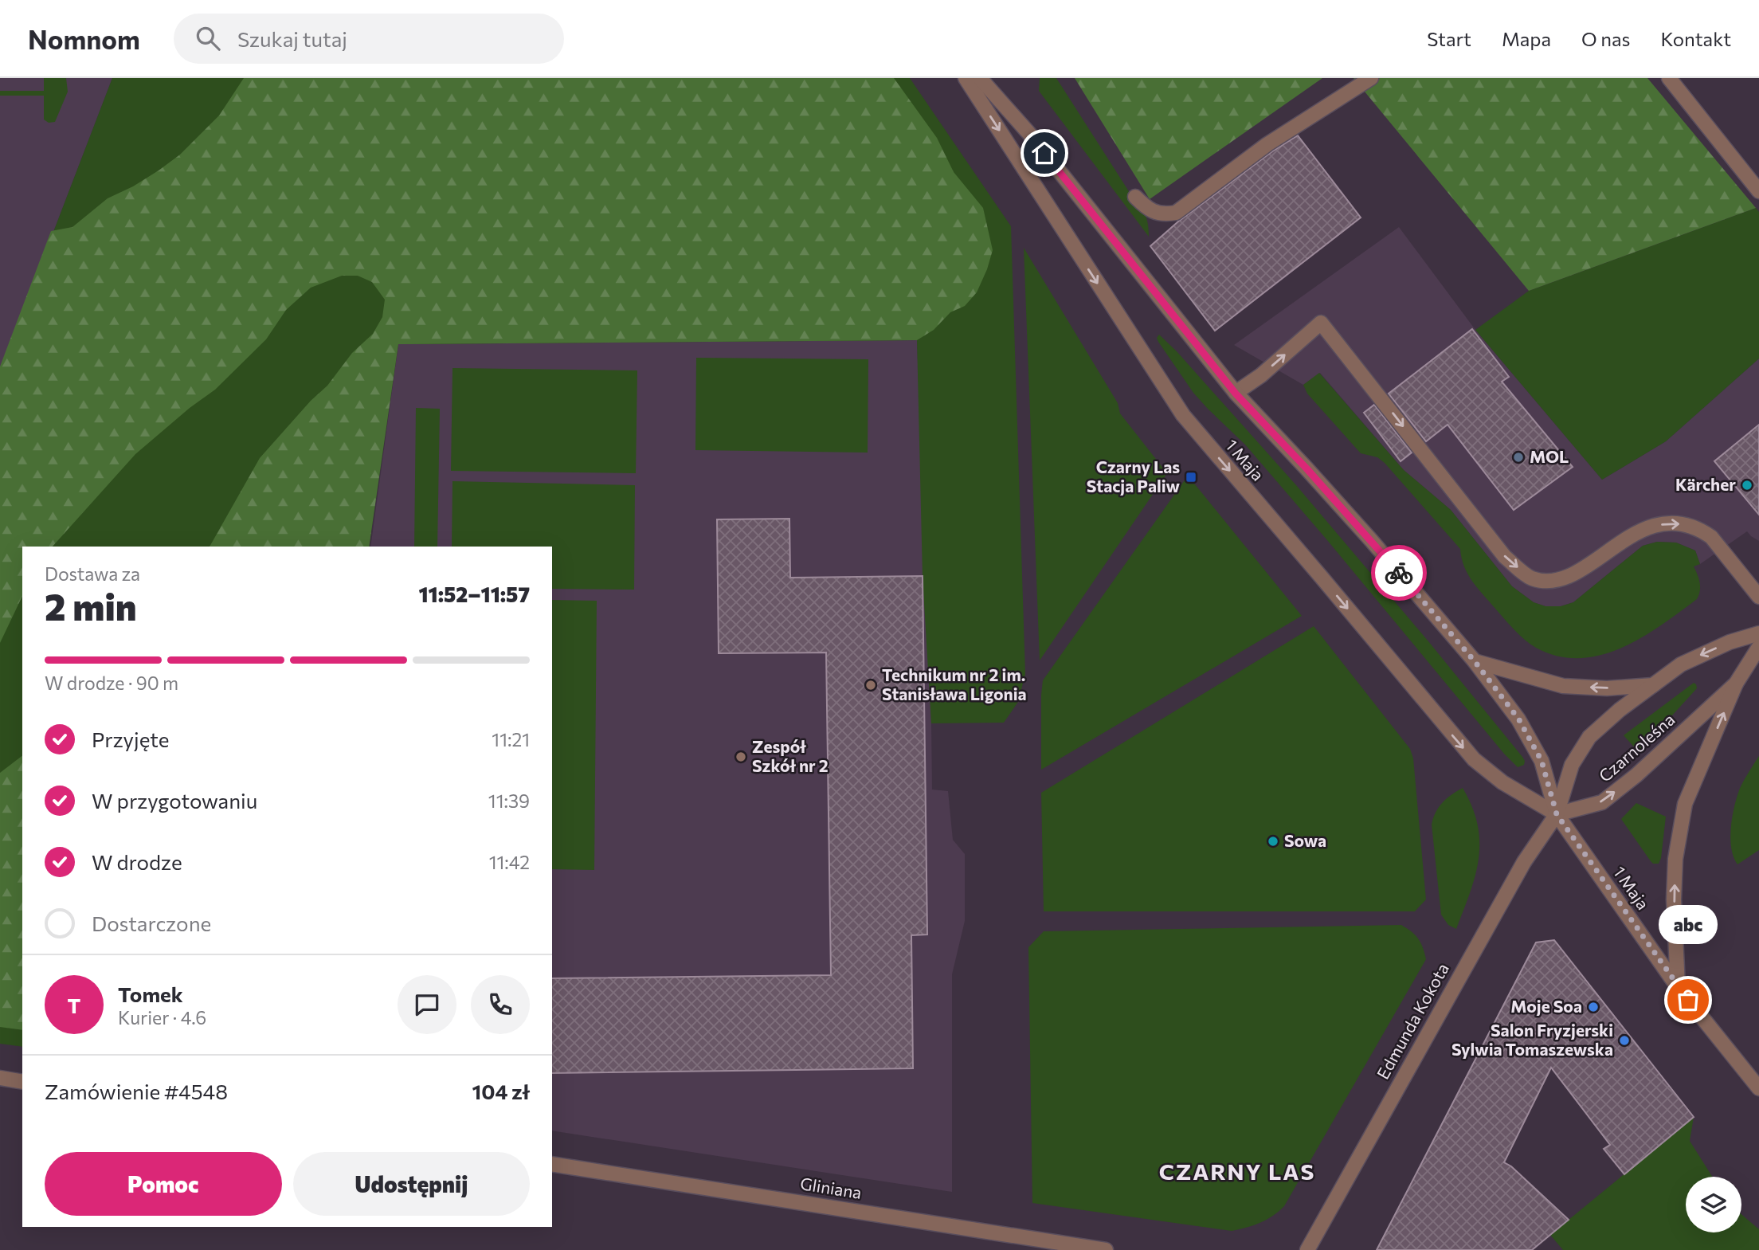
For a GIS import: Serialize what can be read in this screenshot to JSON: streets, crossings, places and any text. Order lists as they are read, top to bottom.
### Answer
{
  "streets": {
    "street": [
      "1 Maja",
      "Czarnoleśna",
      "Edmunda Kokota",
      "Gliniana"
    ]
  },
  "crossings": [
    ["1 Maja", "Czarnoleśna"],
    ["1 Maja", "Edmunda Kokota"],
    ["Czarnoleśna", "Edmunda Kokota"]
  ],
  "districts": ["CZARNY LAS"],
  "places": {
    "other": [
      "MOL",
      "Kärcher",
      "Technikum nr 2 im. Stanisława Ligonia",
      "Zespół Szkół nr 2",
      "Sowa",
      "abc",
      "Moje Soa",
      "Salon Fryzjerski Sylwia Tomaszewska"
    ],
    "transit": ["Czarny Las Stacja Paliw"]
  },
  "page": {
    "header": "Nomnom",
    "search": "Szukaj tutaj",
    "nav": [
      "Start",
      "Mapa",
      "O nas",
      "Kontakt"
    ],
    "heading": ["2 min", "Dostawa za", "11:52–11:57"],
    "panel": [
      "Tomek",
      "Kurier · 4.6",
      "Zamówienie #4548",
      "104 zł"
    ],
    "bar": "W drodze · 90 m",
    "list": [
      ["Przyjęte", "11:21"],
      ["W przygotowaniu", "11:39"],
      ["W drodze", "11:42"],
      "Dostarczone"
    ],
    "bubble": "abc",
    "round": "T",
    "buttons": ["Pomoc", "Udostępnij"]
  }
}
